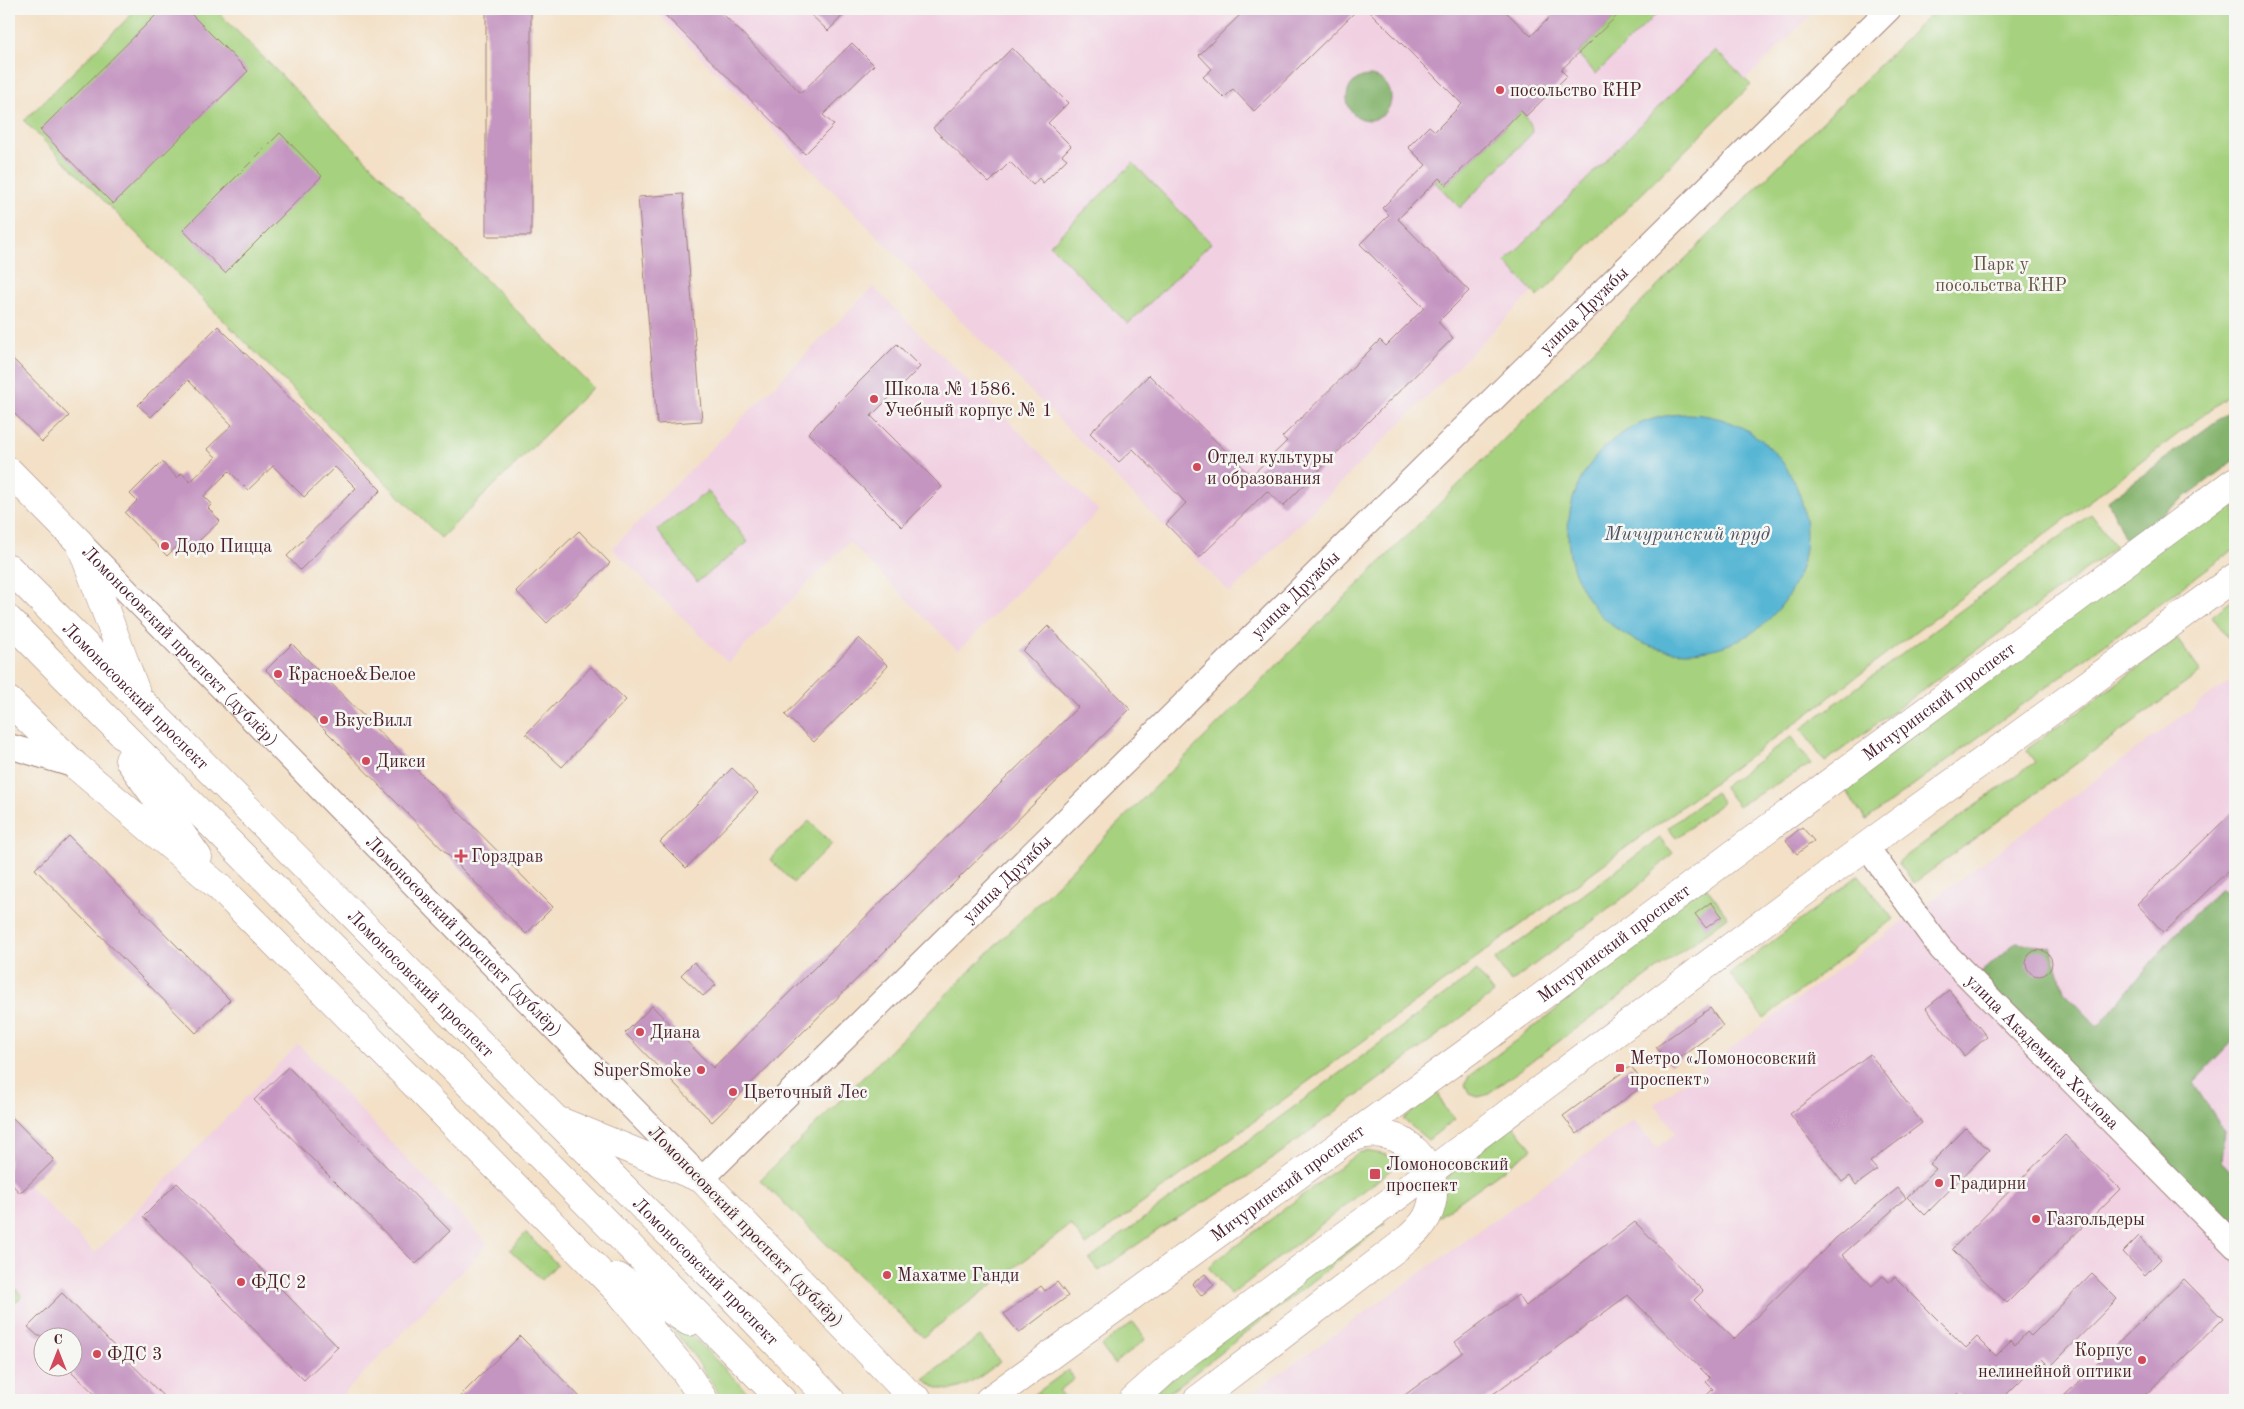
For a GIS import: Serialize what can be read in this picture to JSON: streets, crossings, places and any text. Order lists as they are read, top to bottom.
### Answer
{
  "streets": {
    "main road": ["Ломоносовский проспект (дублёр)", "Ломоносовский проспект", "Мичуринский проспект"],
    "street": ["улица Дружбы", "улица Академика Хохлова"]
  },
  "crossings": [
    ["улица Дружбы", "Ломоносовский проспект (дублёр)"]
  ],
  "water": ["Мичуринский пруд"],
  "parks": ["Парк у посольства КНР"],
  "places": {
    "other": [
      "посольство КНР",
      "Школа № 1586. Учебный корпус № 1",
      "Отдел культуры и образования",
      "Додо Пицца",
      "Красное&Белое",
      "ВкусВилл",
      "Дикси",
      "Диана",
      "SuperSmoke",
      "Цветочный Лес",
      "Градирни",
      "Газгольдеры",
      "Махатме Ганди",
      "ФДС 2",
      "ФДС 3",
      "Корпус нелинейной оптики"
    ],
    "health": ["Горздрав"],
    "transit": ["Метро «Ломоносовский проспект»", "Ломоносовский проспект"]
  },
  "north": "top"
}
